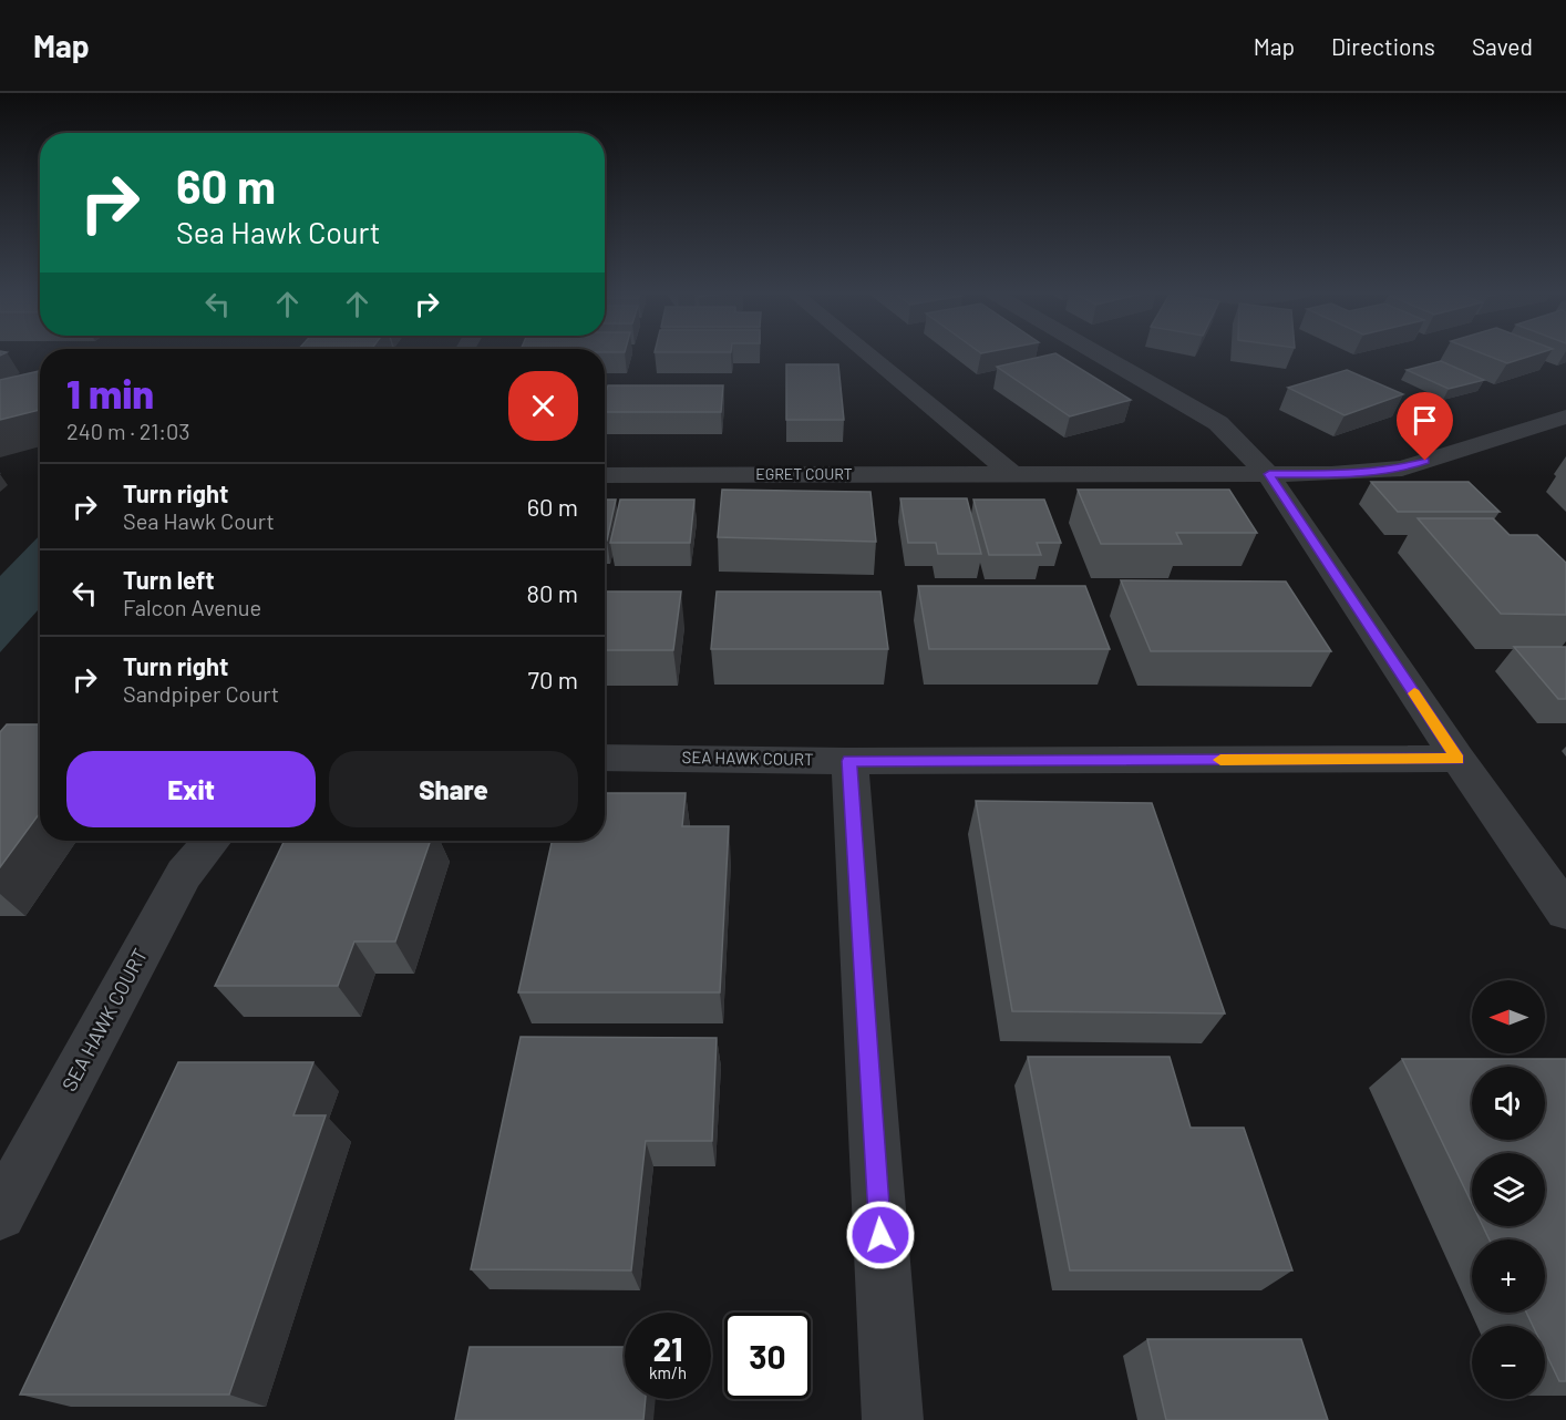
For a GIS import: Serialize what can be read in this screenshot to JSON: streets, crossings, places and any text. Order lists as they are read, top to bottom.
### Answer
{
  "streets": {
    "street": ["EGRET COURT", "SEA HAWK COURT"]
  },
  "north": "left",
  "page": {
    "header": "Map",
    "nav": ["Map", "Directions", "Saved"],
    "turn": ["60 m", "Sea Hawk Court"],
    "heading": ["1 min", "240 m · 21:03"],
    "list": [
      {
        "name": "Turn right",
        "note": "Sea Hawk Court",
        "value": "60 m"
      },
      {
        "name": "Turn left",
        "note": "Falcon Avenue",
        "value": "80 m"
      },
      {
        "name": "Turn right",
        "note": "Sandpiper Court",
        "value": "70 m"
      }
    ],
    "buttons": ["Exit", "Share"],
    "map_buttons": ["+", "−"],
    "speed": "21 km/h",
    "limit": "30"
  }
}
